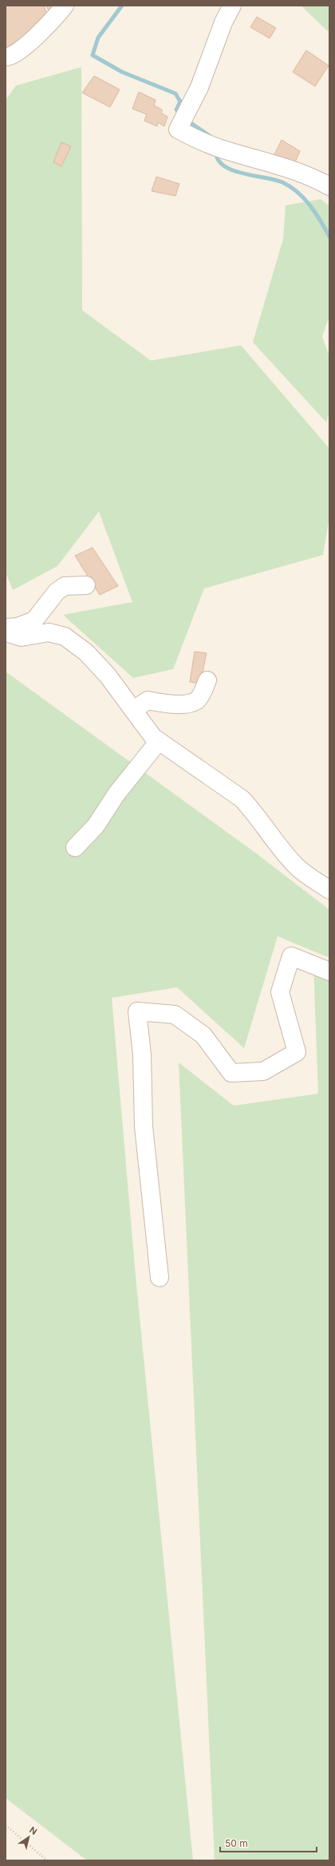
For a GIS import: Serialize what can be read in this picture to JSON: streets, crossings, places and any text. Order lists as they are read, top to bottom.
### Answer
{
  "scale_bar": "50 m",
  "north": "top right"
}
